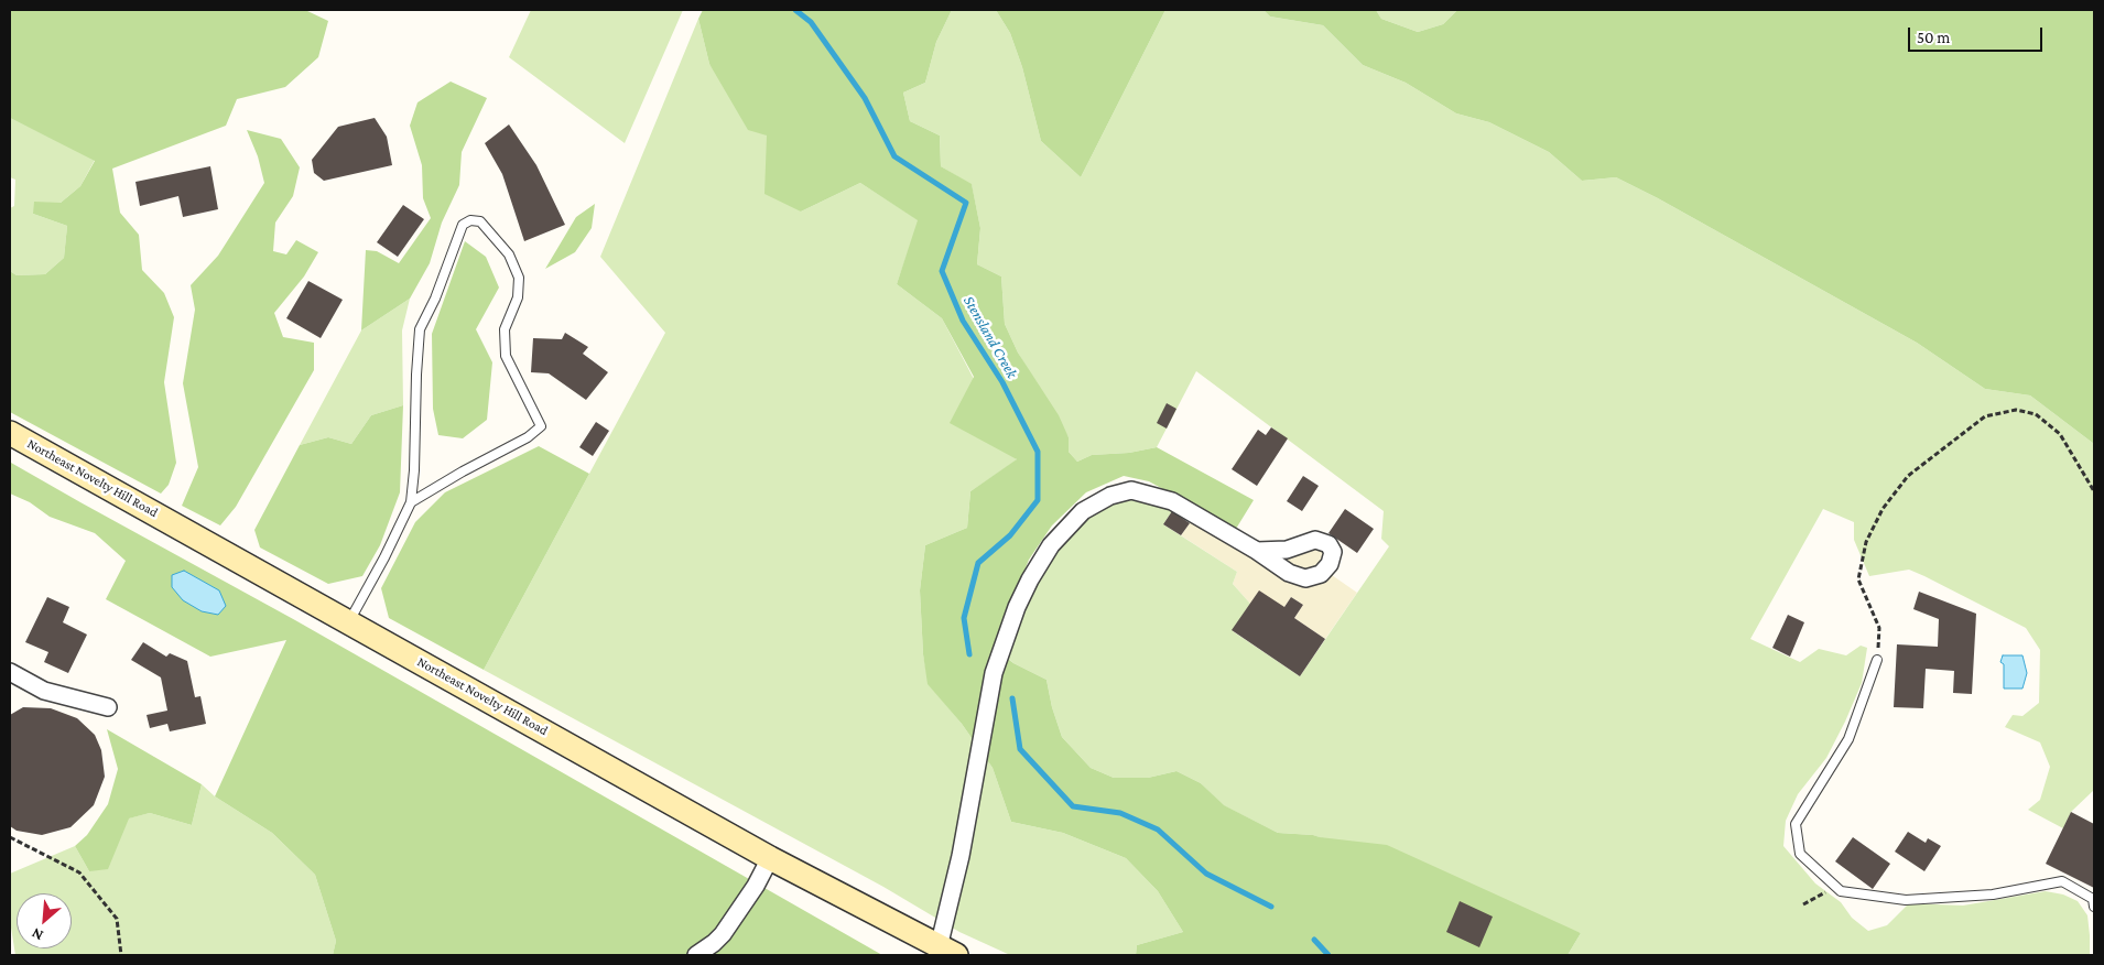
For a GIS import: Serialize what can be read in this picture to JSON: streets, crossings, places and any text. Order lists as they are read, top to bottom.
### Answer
{
  "streets": {
    "main road": ["Northeast Novelty Hill Road"]
  },
  "water": ["Stensland Creek"],
  "scale_bar": "50 m",
  "north": "bottom left"
}
